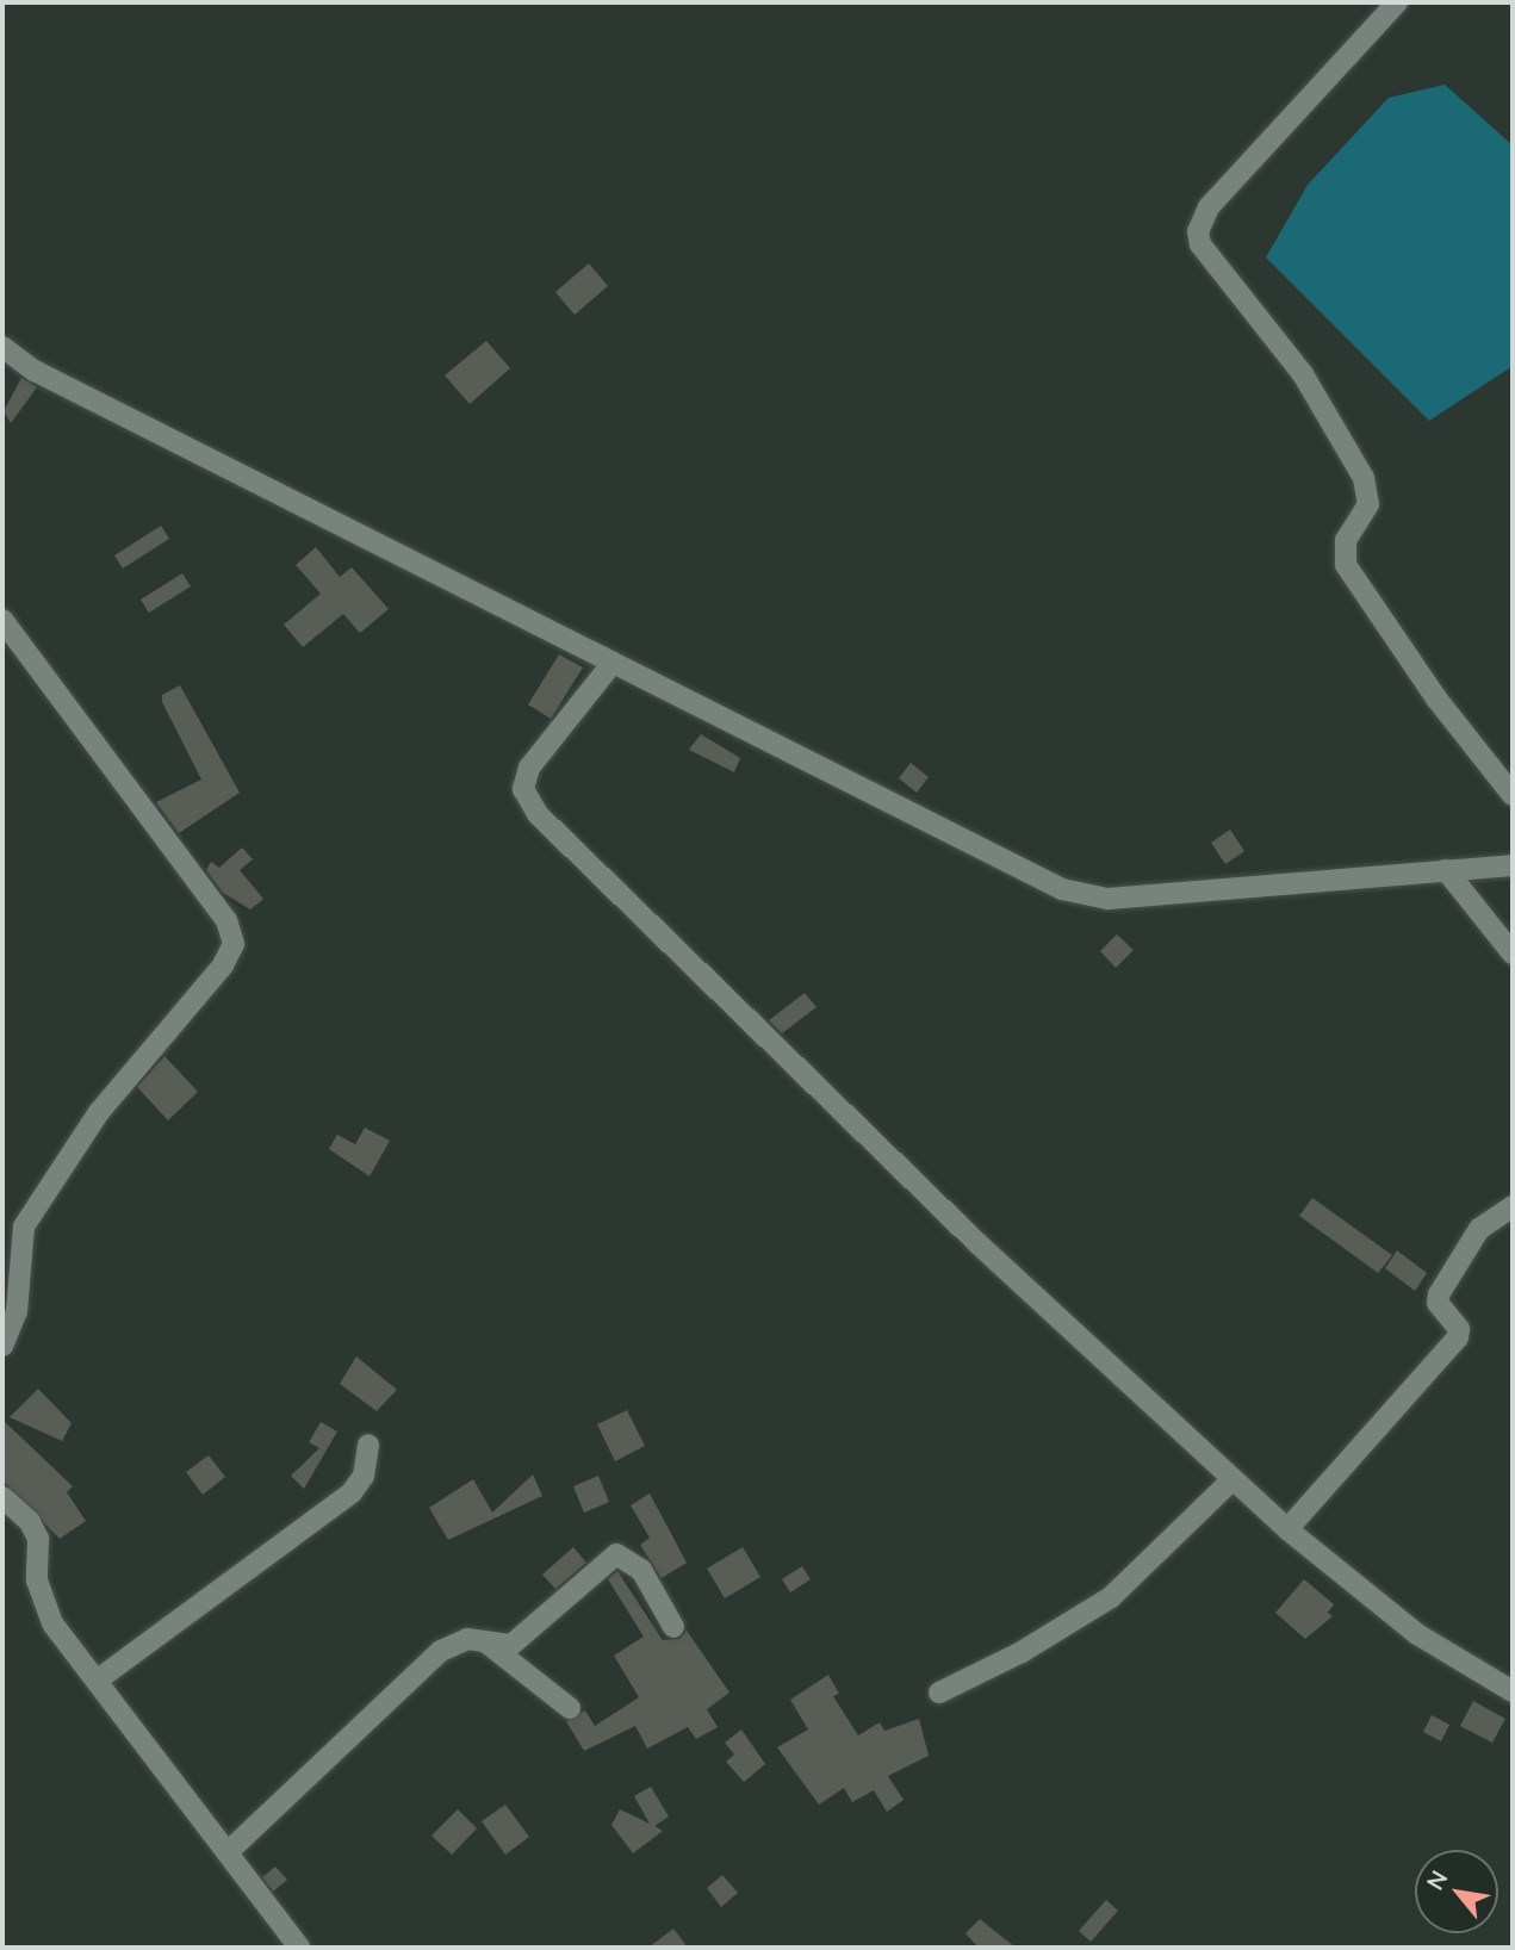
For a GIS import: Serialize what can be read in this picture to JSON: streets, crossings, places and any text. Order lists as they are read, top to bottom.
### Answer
{
  "north": "top left"
}
